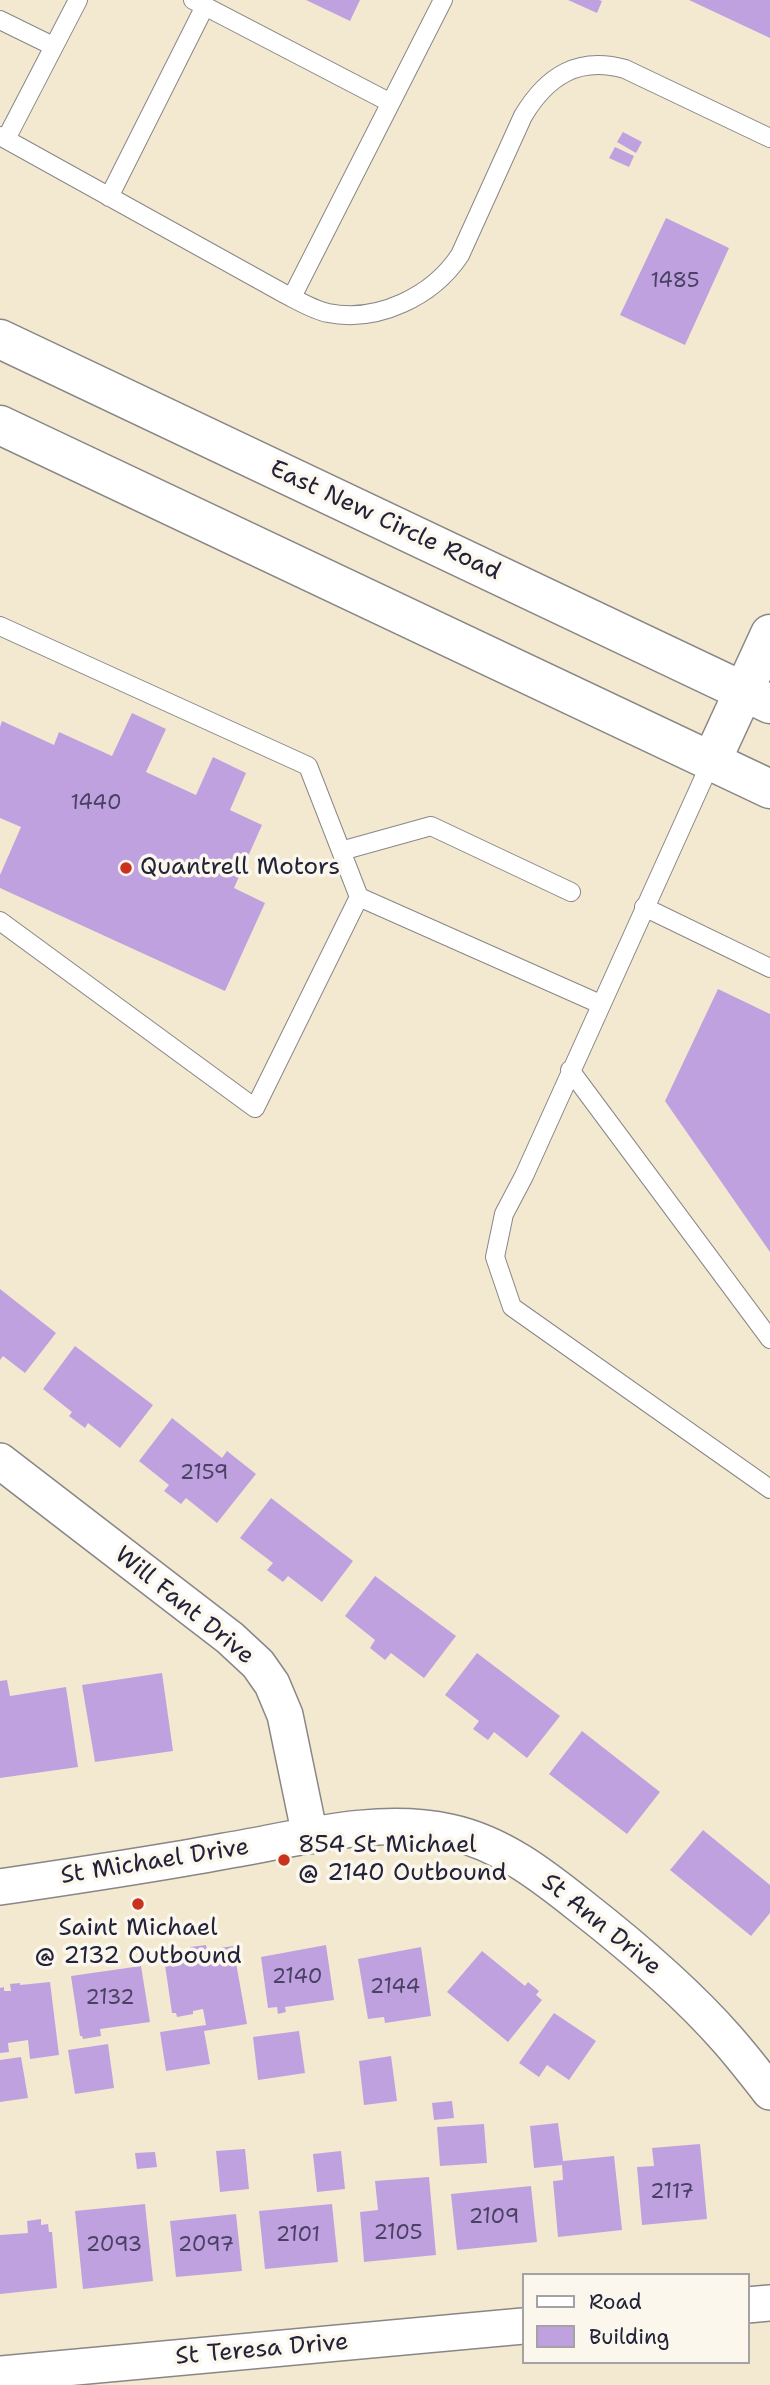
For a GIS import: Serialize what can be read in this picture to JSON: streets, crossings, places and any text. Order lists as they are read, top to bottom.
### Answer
{
  "streets": {
    "main road": ["East New Circle Road"],
    "street": [
      "Will Fant Drive",
      "St Michael Drive",
      "St Ann Drive",
      "St Teresa Drive"
    ]
  },
  "crossings": [
    ["Will Fant Drive", "St Michael Drive"],
    ["Will Fant Drive", "St Ann Drive"],
    ["St Michael Drive", "St Ann Drive"]
  ],
  "places": ["Quantrell Motors", "854 St Michael @ 2140 Outbound", "Saint Michael @ 2132 Outbound"],
  "house_numbers": [
    "1485",
    "1440",
    "2159",
    "2140",
    "2144",
    "2132",
    "2117",
    "2109",
    "2105",
    "2101",
    "2093",
    "2097"
  ],
  "legend": ["Road", "Building"]
}
